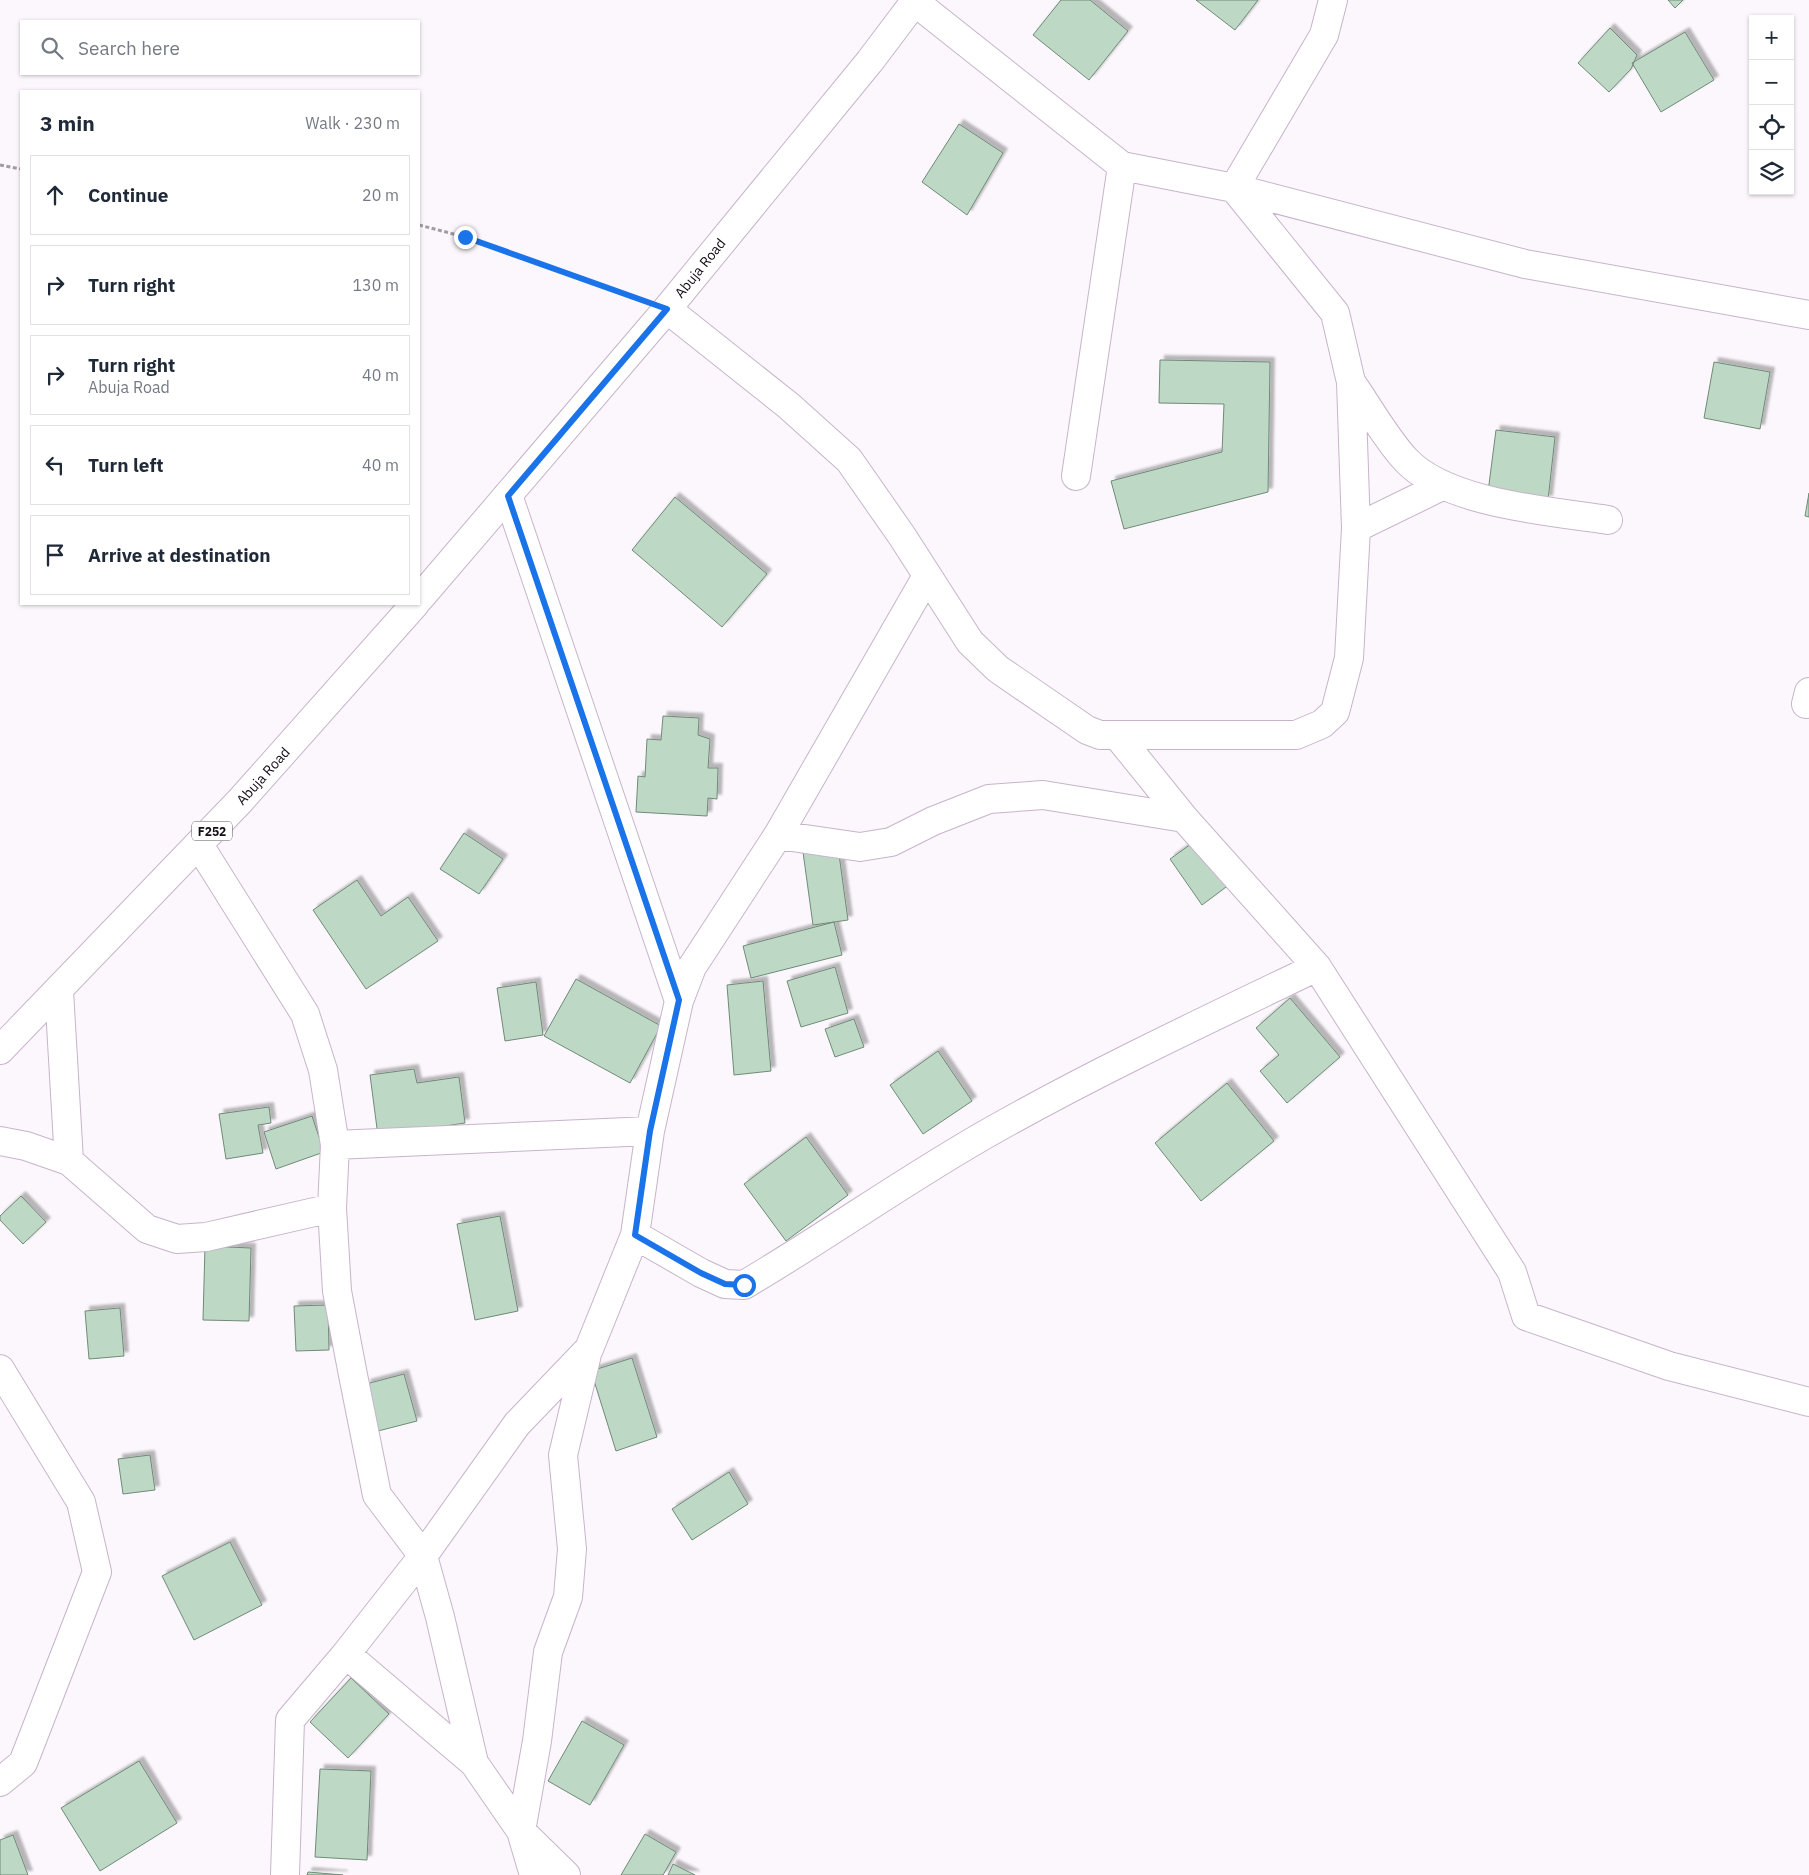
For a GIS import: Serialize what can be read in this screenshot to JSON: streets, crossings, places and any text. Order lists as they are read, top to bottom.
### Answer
{
  "streets": {
    "street": ["Abuja Road", "F252"]
  },
  "page": {
    "map_buttons": ["+", "−"],
    "search": "Search here",
    "heading": ["3 min", "Walk · 230 m"],
    "list": [
      ["Continue", "20 m"],
      ["Turn right", "130 m"],
      ["Turn right", "Abuja Road", "40 m"],
      ["Turn left", "40 m"],
      "Arrive at destination"
    ]
  }
}
